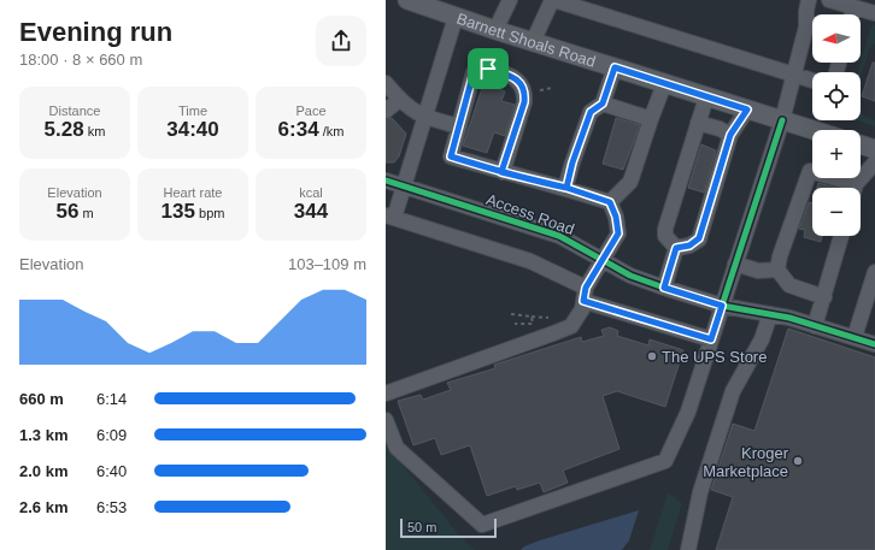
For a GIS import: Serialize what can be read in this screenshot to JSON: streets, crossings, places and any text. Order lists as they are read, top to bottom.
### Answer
{
  "streets": {
    "main road": ["Barnett Shoals Road"],
    "street": ["Access Road"]
  },
  "places": ["The UPS Store", "Kroger Marketplace"],
  "scale_bar": "50 m",
  "north": "left",
  "page": {
    "heading": ["Evening run", "18:00 · 8 × 660 m"],
    "map_buttons": ["+", "−"],
    "stats": [
      ["Distance", "5.28 km"],
      ["Time", "34:40"],
      ["Pace", "6:34 /km"],
      ["Elevation", "56 m"],
      ["Heart rate", "135 bpm"],
      ["kcal", "344"]
    ],
    "chart": ["Elevation", "103–109 m"],
    "list": [
      {
        "name": "660 m",
        "note": "6:14"
      },
      {
        "name": "1.3 km",
        "note": "6:09"
      },
      {
        "name": "2.0 km",
        "note": "6:40"
      },
      {
        "name": "2.6 km",
        "note": "6:53"
      }
    ],
    "scale": "50 m"
  }
}
